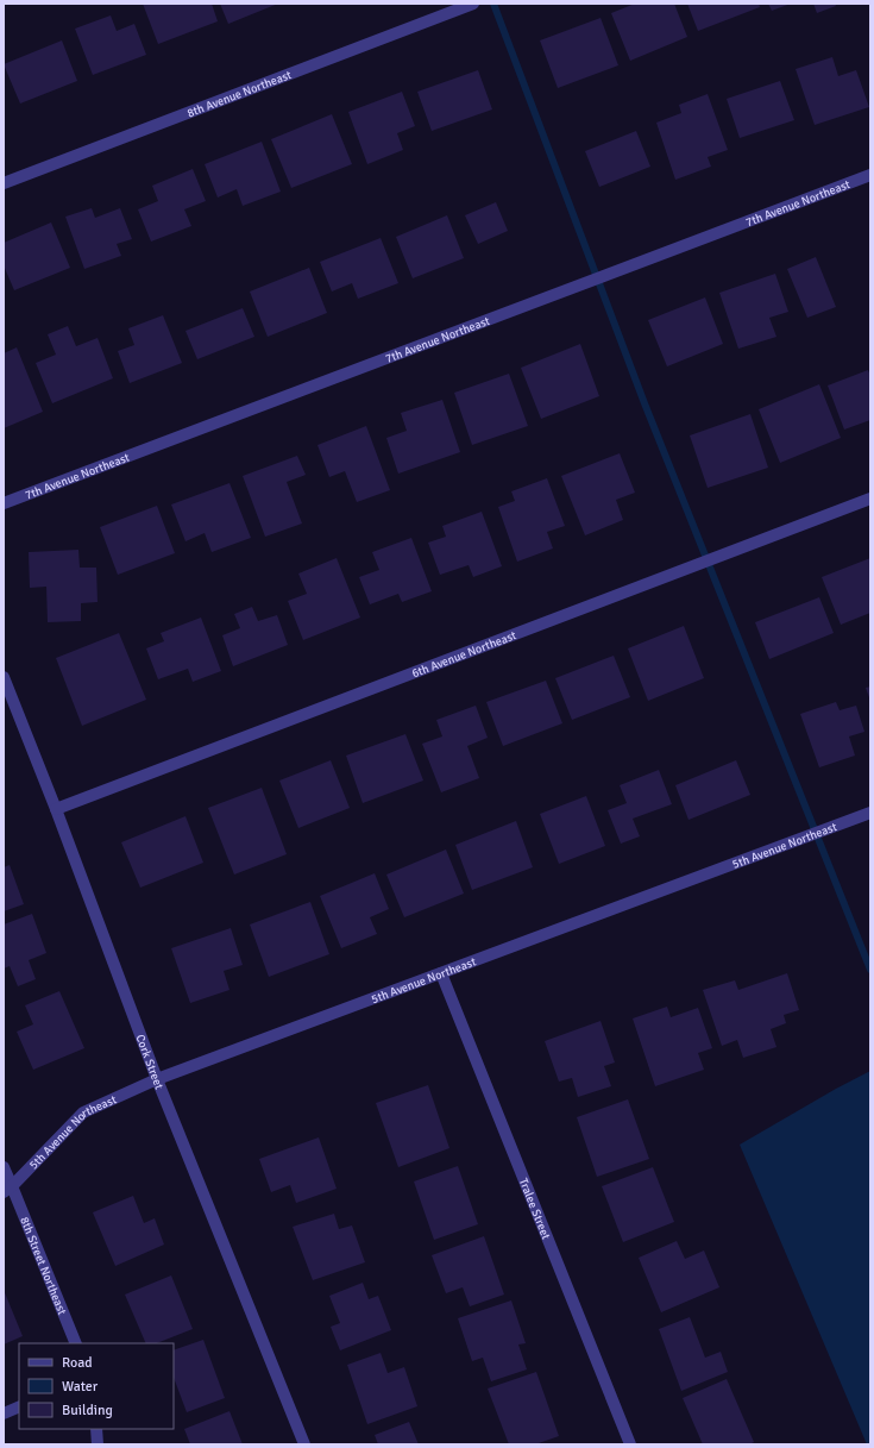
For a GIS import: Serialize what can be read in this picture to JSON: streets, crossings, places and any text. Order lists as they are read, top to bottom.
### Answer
{
  "streets": {
    "street": [
      "8th Avenue Northeast",
      "7th Avenue Northeast",
      "6th Avenue Northeast",
      "5th Avenue Northeast",
      "Cork Street",
      "Tralee Street",
      "8th Street Northeast"
    ]
  },
  "crossings": [
    ["6th Avenue Northeast", "Cork Street"],
    ["5th Avenue Northeast", "Cork Street"],
    ["5th Avenue Northeast", "Tralee Street"],
    ["5th Avenue Northeast", "8th Street Northeast"]
  ],
  "legend": ["Road", "Water", "Building"]
}
